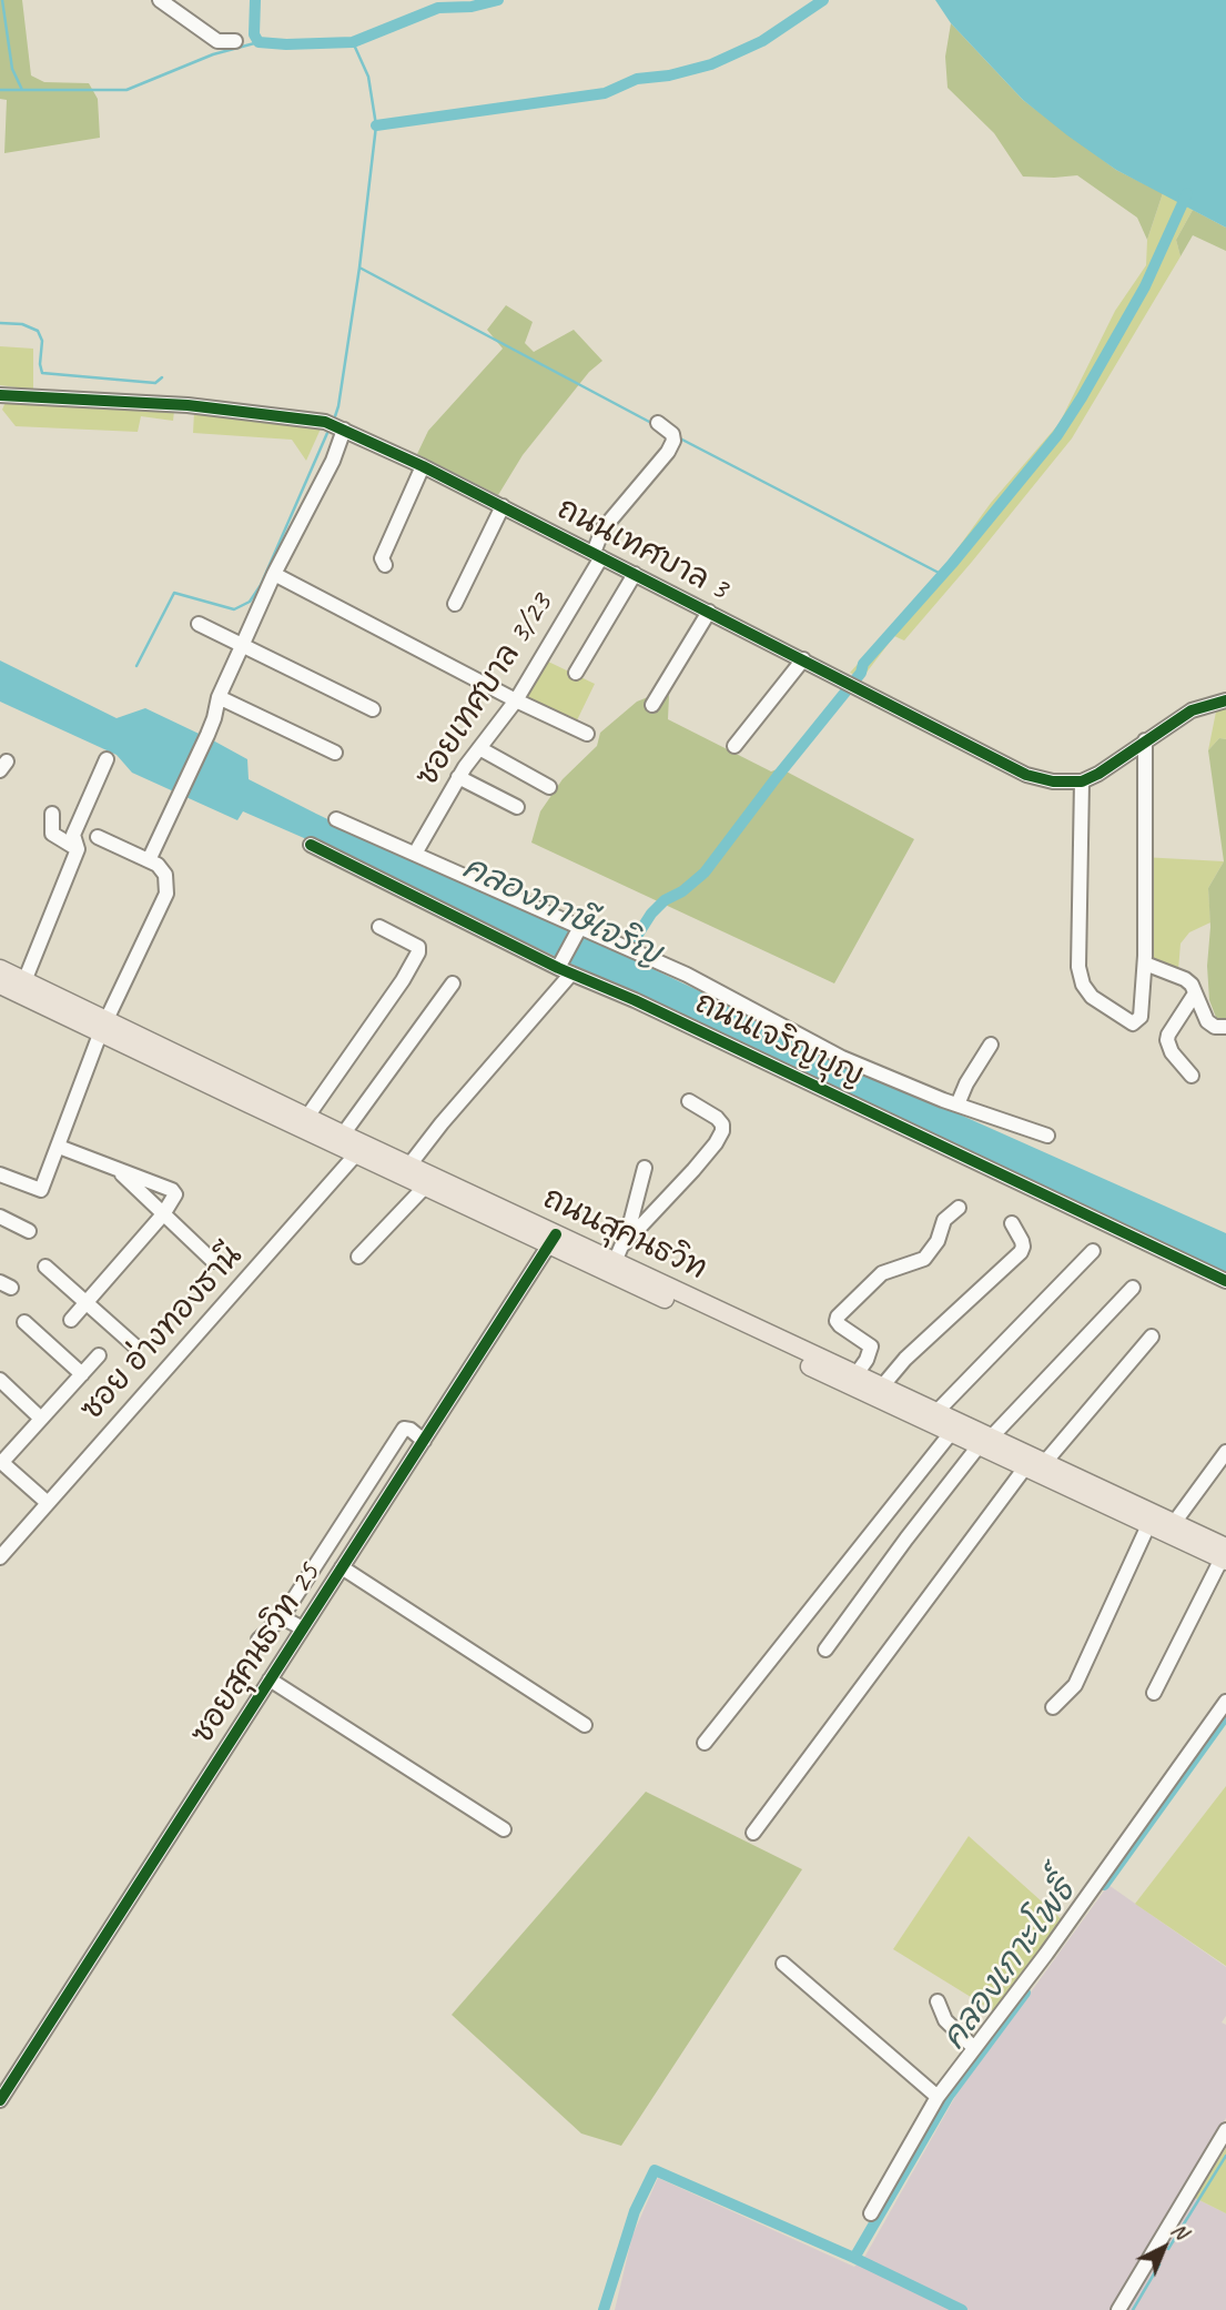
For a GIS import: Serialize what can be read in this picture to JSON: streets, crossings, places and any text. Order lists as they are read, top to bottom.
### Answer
{
  "streets": {
    "main road": ["ถนนสุคนธวิท"],
    "street": [
      "ถนนเทศบาล 3",
      "ซอยเทศบาล 3/23",
      "ถนนเจริญบุญ",
      "ซอย อ่างทองธานี",
      "ซอยสุคนธวิท 25"
    ]
  },
  "crossings": [
    ["ถนนเทศบาล 3", "ซอยเทศบาล 3/23"],
    ["ถนนสุคนธวิท", "ซอย อ่างทองธานี"],
    ["ถนนสุคนธวิท", "ซอยสุคนธวิท 25"]
  ],
  "water": ["คลองภาษีเจริญ", "คลองเกาะโพธิ์"],
  "north": "top right"
}
